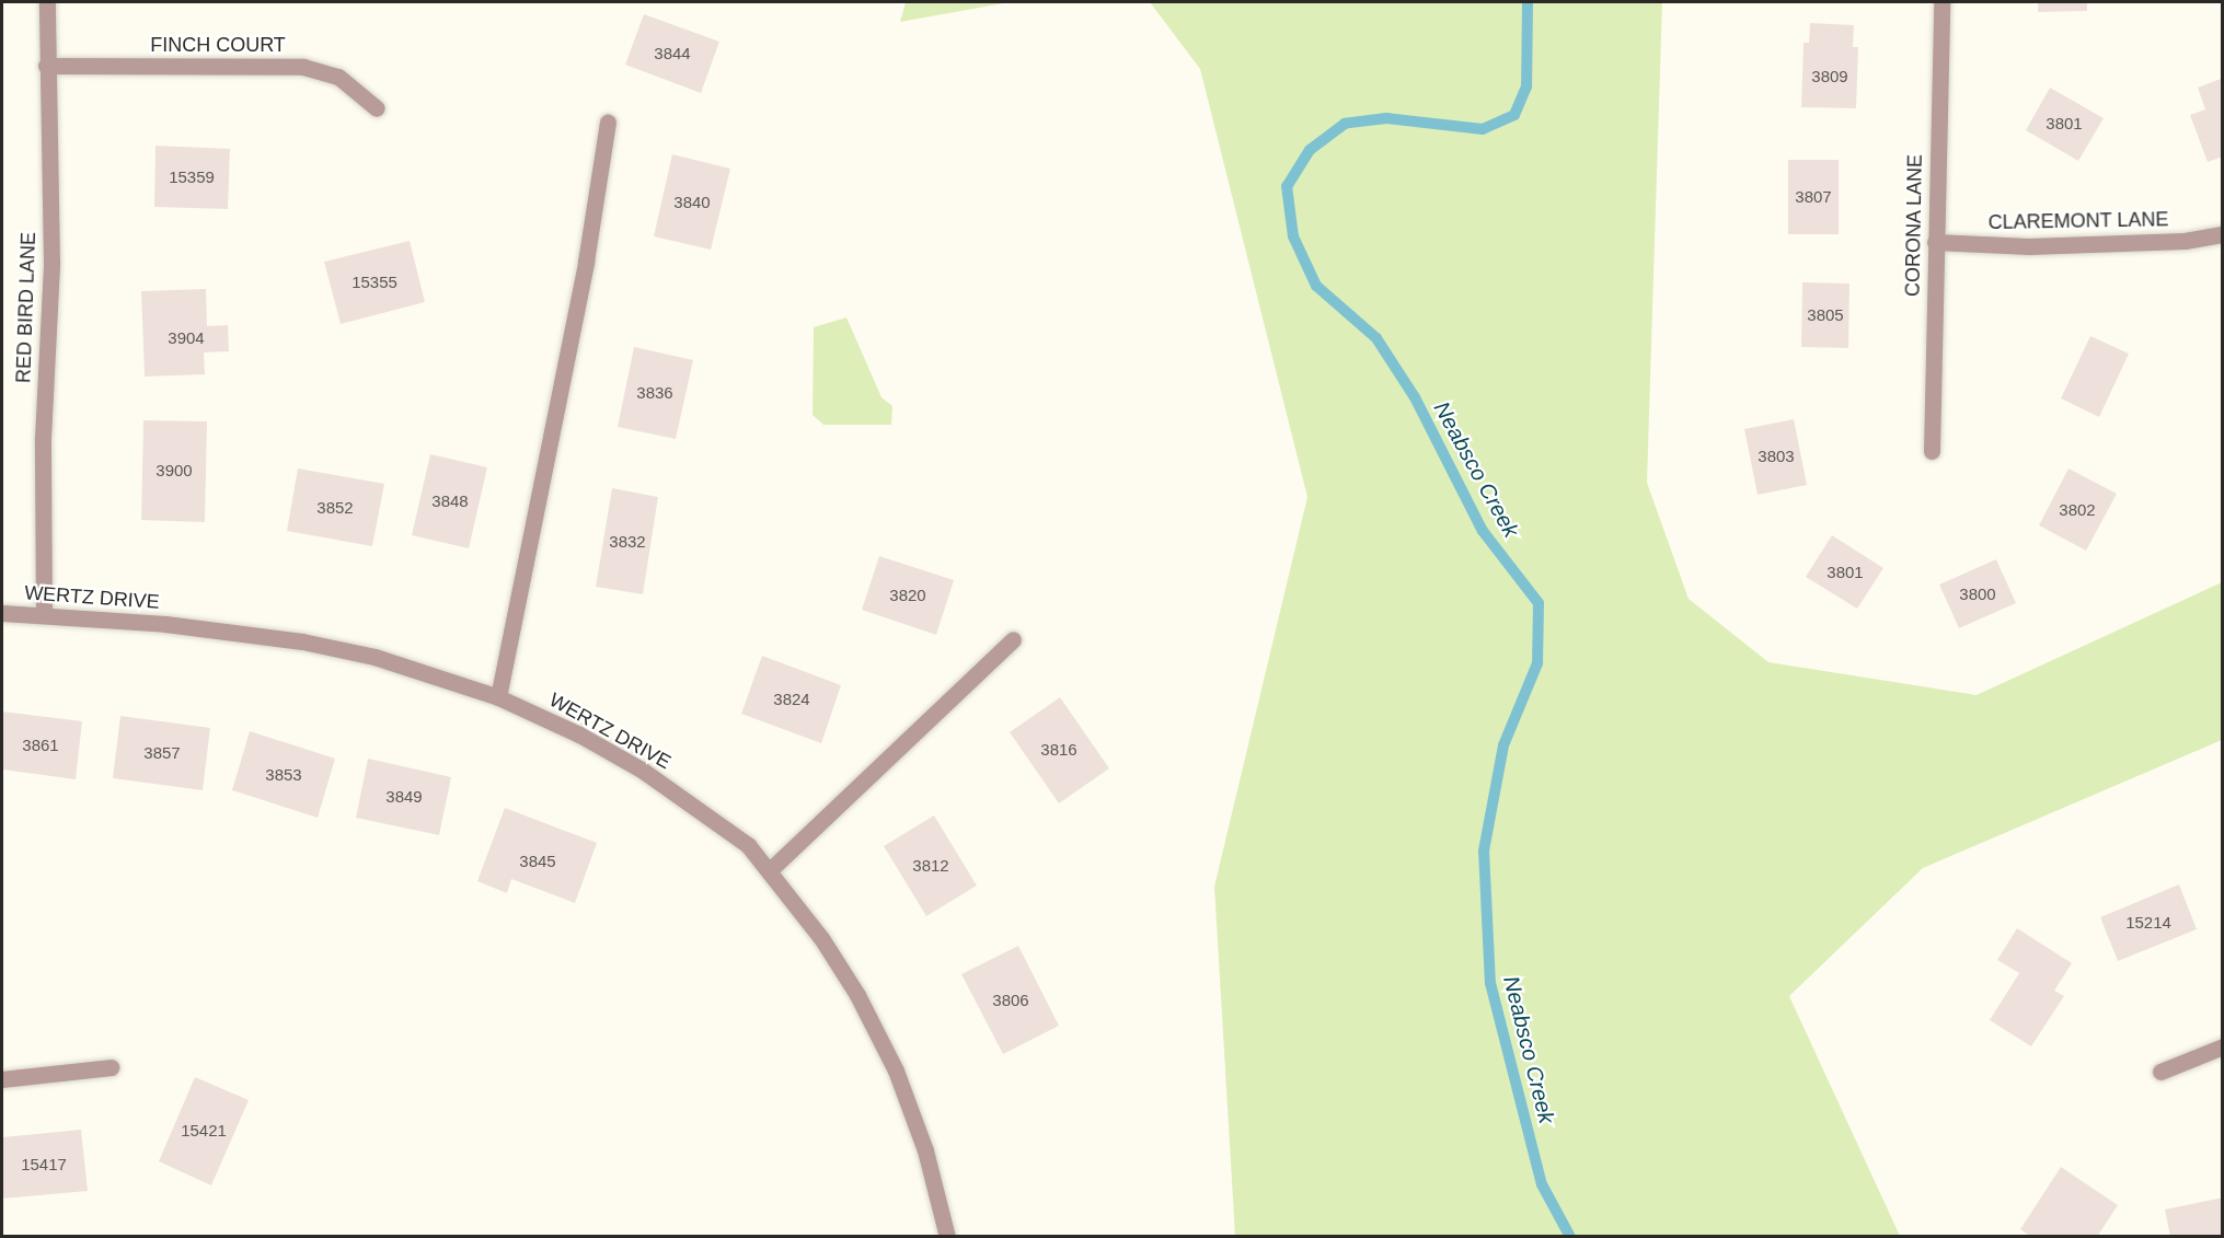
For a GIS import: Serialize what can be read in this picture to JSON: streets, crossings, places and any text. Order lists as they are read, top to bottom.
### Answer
{
  "streets": {
    "street": [
      "FINCH COURT",
      "CLAREMONT LANE",
      "CORONA LANE",
      "RED BIRD LANE",
      "WERTZ DRIVE"
    ]
  },
  "crossings": [
    ["FINCH COURT", "RED BIRD LANE"],
    ["CLAREMONT LANE", "CORONA LANE"],
    ["RED BIRD LANE", "WERTZ DRIVE"]
  ],
  "water": ["Neabsco Creek"],
  "house_numbers": [
    "3844",
    "3809",
    "3801",
    "15359",
    "3807",
    "3840",
    "15355",
    "3805",
    "3904",
    "3836",
    "3803",
    "3900",
    "3848",
    "3852",
    "3802",
    "3832",
    "3801",
    "3800",
    "3820",
    "3824",
    "3861",
    "3816",
    "3857",
    "3853",
    "3849",
    "3845",
    "3812",
    "15214",
    "3806",
    "15421",
    "15417"
  ]
}
